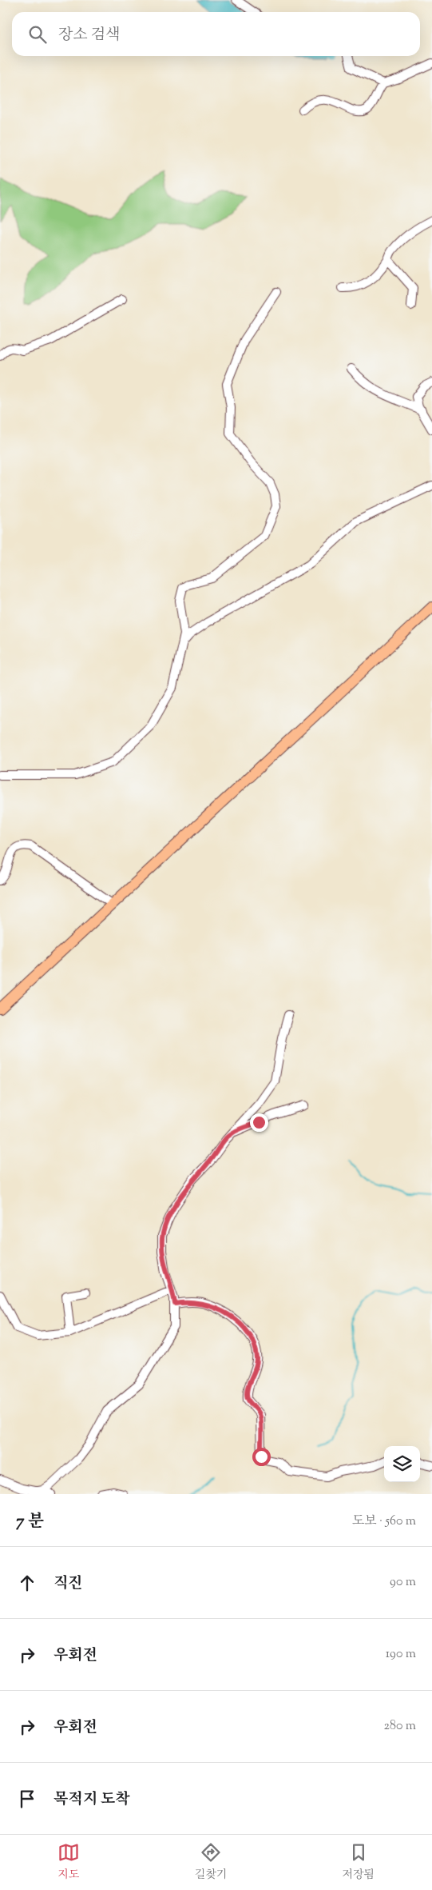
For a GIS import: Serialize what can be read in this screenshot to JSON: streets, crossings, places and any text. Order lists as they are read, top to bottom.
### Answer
{
  "page": {
    "search": "장소 검색",
    "heading": ["7 분", "도보 · 560 m"],
    "list": [
      ["직진", "90 m"],
      ["우회전", "190 m"],
      ["우회전", "280 m"],
      "목적지 도착"
    ],
    "nav": ["지도", "길찾기", "저장됨"]
  }
}
